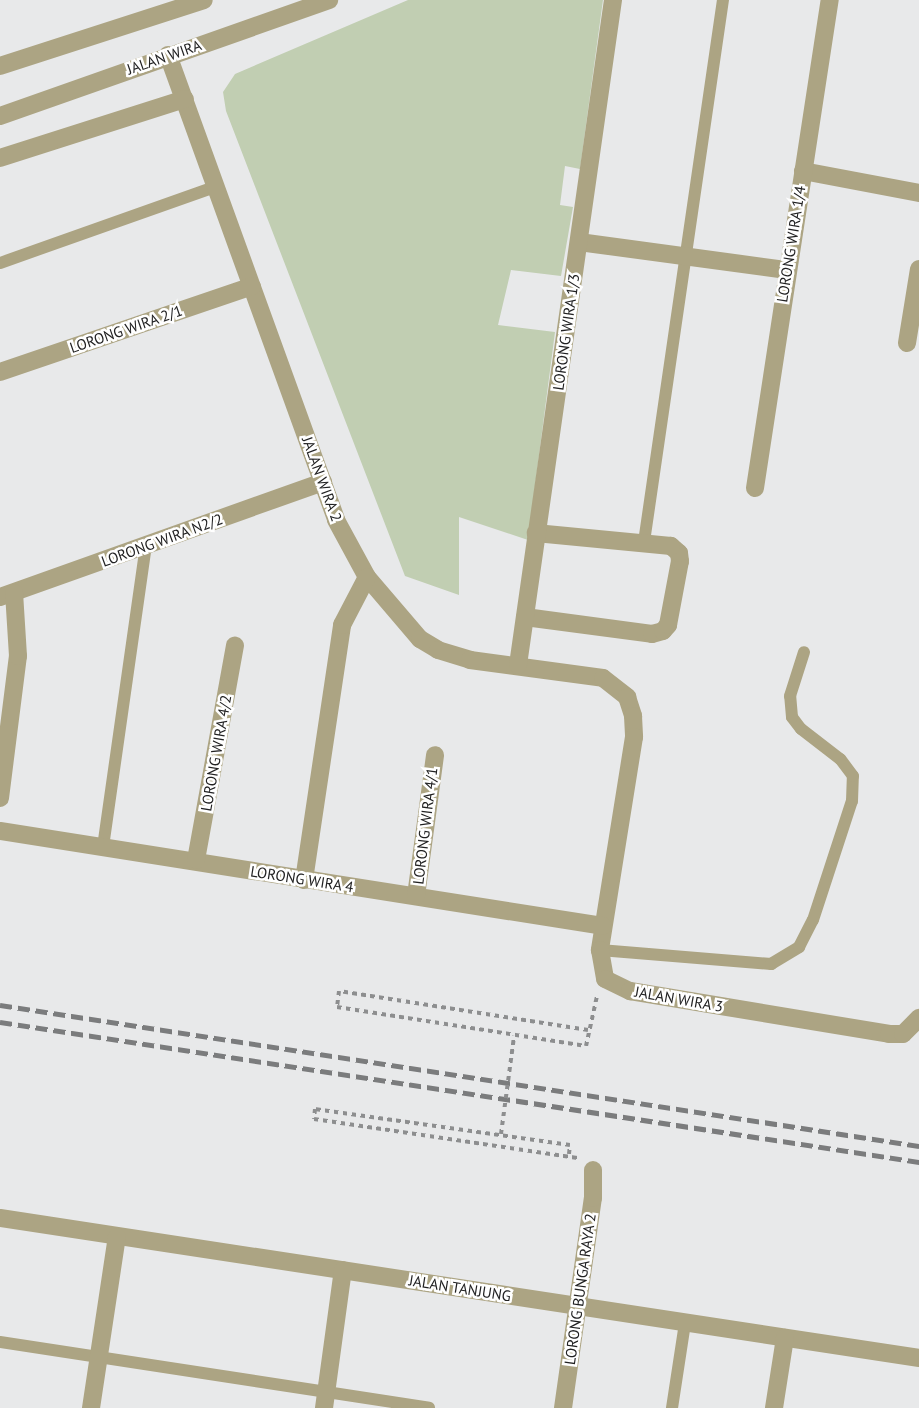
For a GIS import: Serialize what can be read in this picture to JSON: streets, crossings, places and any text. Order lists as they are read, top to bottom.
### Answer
{
  "streets": {
    "street": [
      "JALAN WIRA",
      "LORONG WIRA 1/4",
      "LORONG WIRA 2/1",
      "LORONG WIRA 1/3",
      "JALAN WIRA 2",
      "LORONG WIRA N2/2",
      "LORONG WIRA 4/2",
      "LORONG WIRA 4/1",
      "LORONG WIRA 4",
      "JALAN WIRA 3",
      "JALAN TANJUNG",
      "LORONG BUNGA RAYA 2"
    ]
  },
  "crossings": [
    ["JALAN WIRA", "JALAN WIRA 2"],
    ["LORONG WIRA 2/1", "JALAN WIRA 2"],
    ["LORONG WIRA 1/3", "JALAN WIRA 2"],
    ["JALAN WIRA 2", "LORONG WIRA N2/2"],
    ["JALAN WIRA 2", "JALAN WIRA 3"],
    ["LORONG WIRA 4/2", "LORONG WIRA 4"],
    ["LORONG WIRA 4/1", "LORONG WIRA 4"],
    ["LORONG WIRA 4", "JALAN WIRA 3"],
    ["JALAN TANJUNG", "LORONG BUNGA RAYA 2"]
  ]
}
